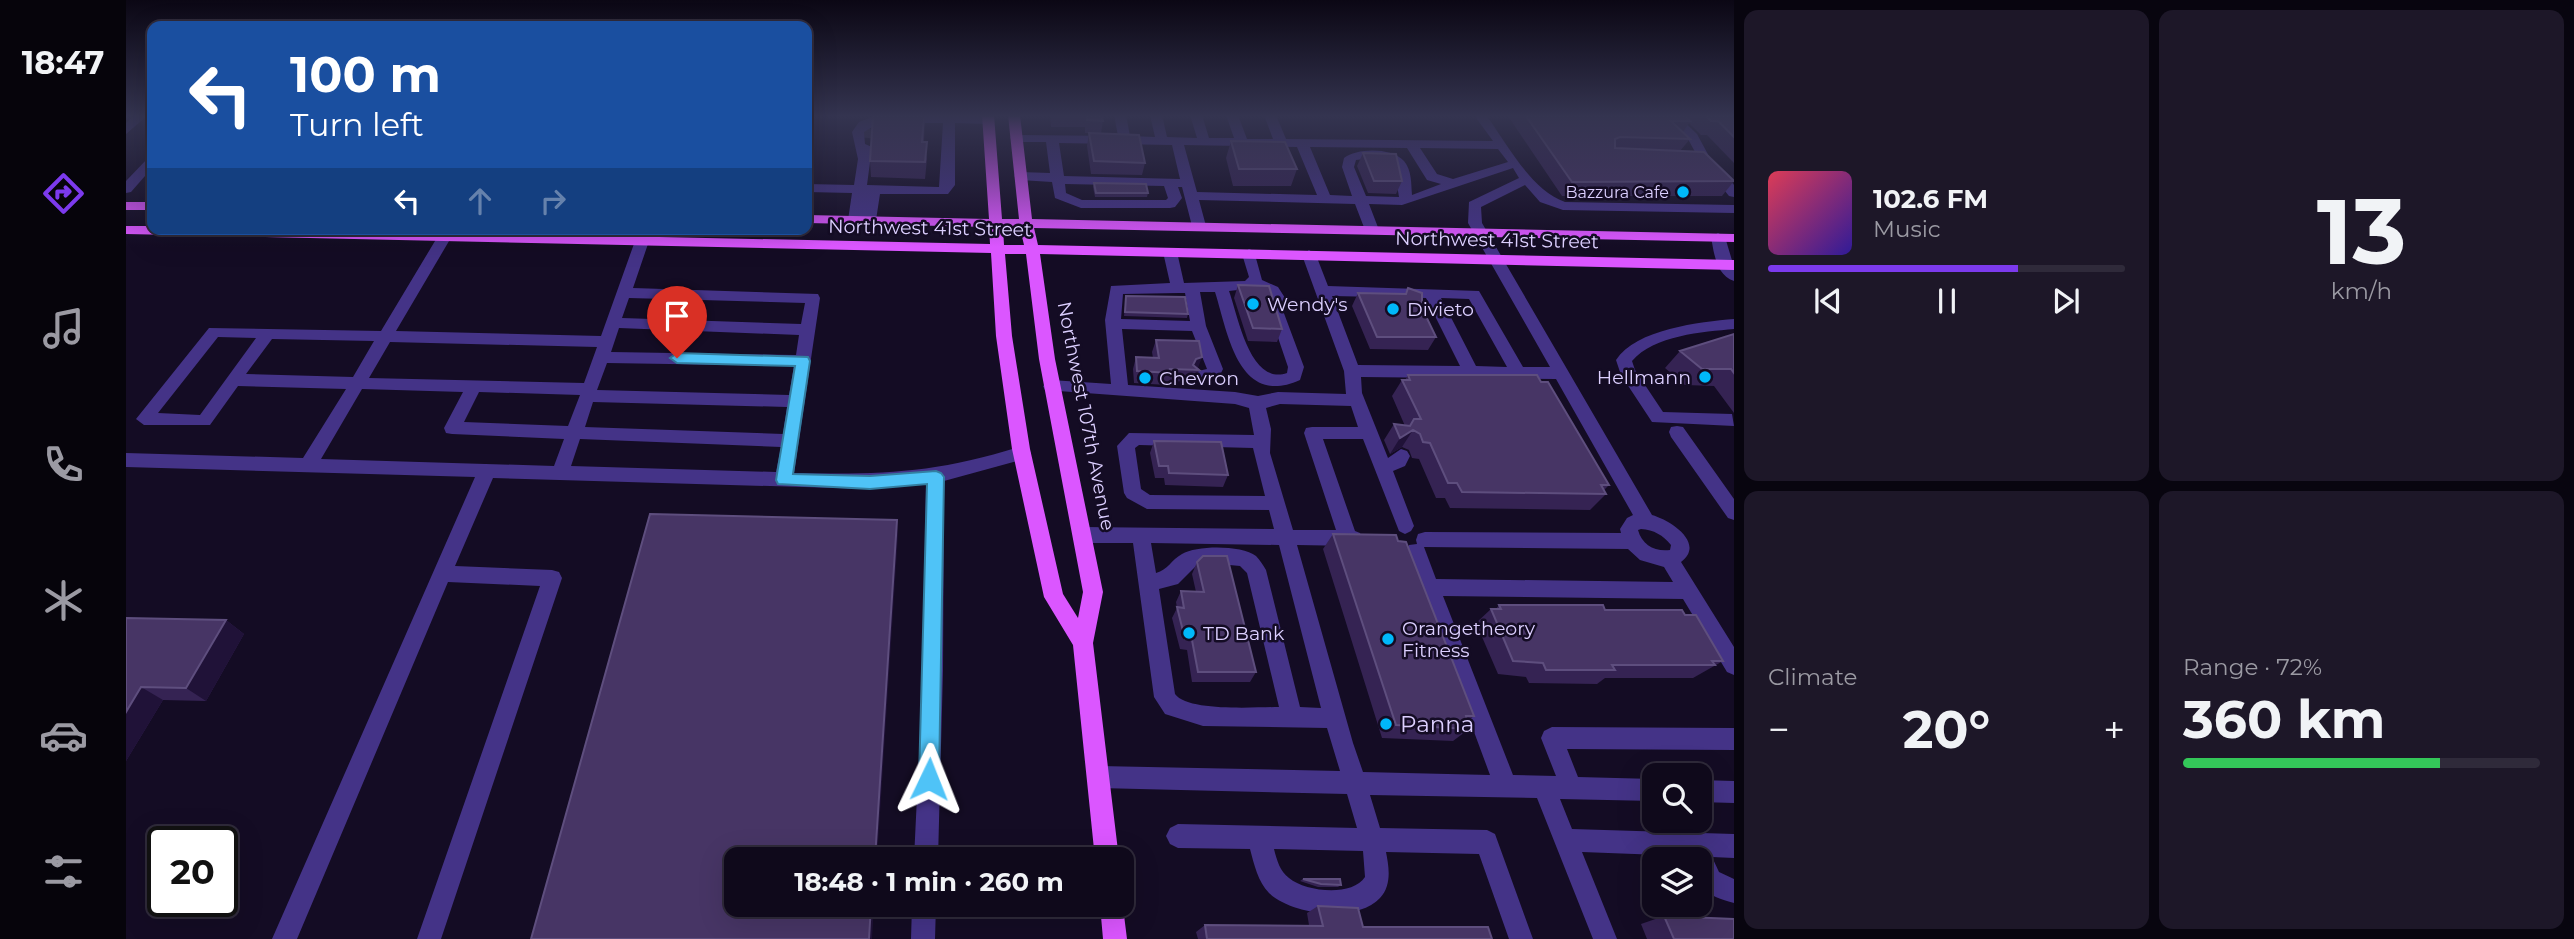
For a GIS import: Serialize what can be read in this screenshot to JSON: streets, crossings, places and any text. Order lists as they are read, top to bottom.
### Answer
{
  "streets": {
    "main road": ["Northwest 41st Street", "Northwest 107th Avenue"]
  },
  "crossings": [
    ["Northwest 41st Street", "Northwest 107th Avenue"]
  ],
  "places": [
    "Bazzura Cafe",
    "Wendy's",
    "Divieto",
    "Hellmann",
    "Chevron",
    "TD Bank",
    "Orangetheory Fitness",
    "Panna"
  ],
  "page": {
    "tabs": "18:47",
    "tile": [
      ["13", "km/h"],
      "Climate",
      ["Range · 72%", "360 km"]
    ],
    "turn": ["100 m", "Turn left"],
    "song": ["102.6 FM", "Music"],
    "heat": ["−", "20°", "+"],
    "limit": "20",
    "trip": "18:48 · 1 min · 260 m"
  }
}
